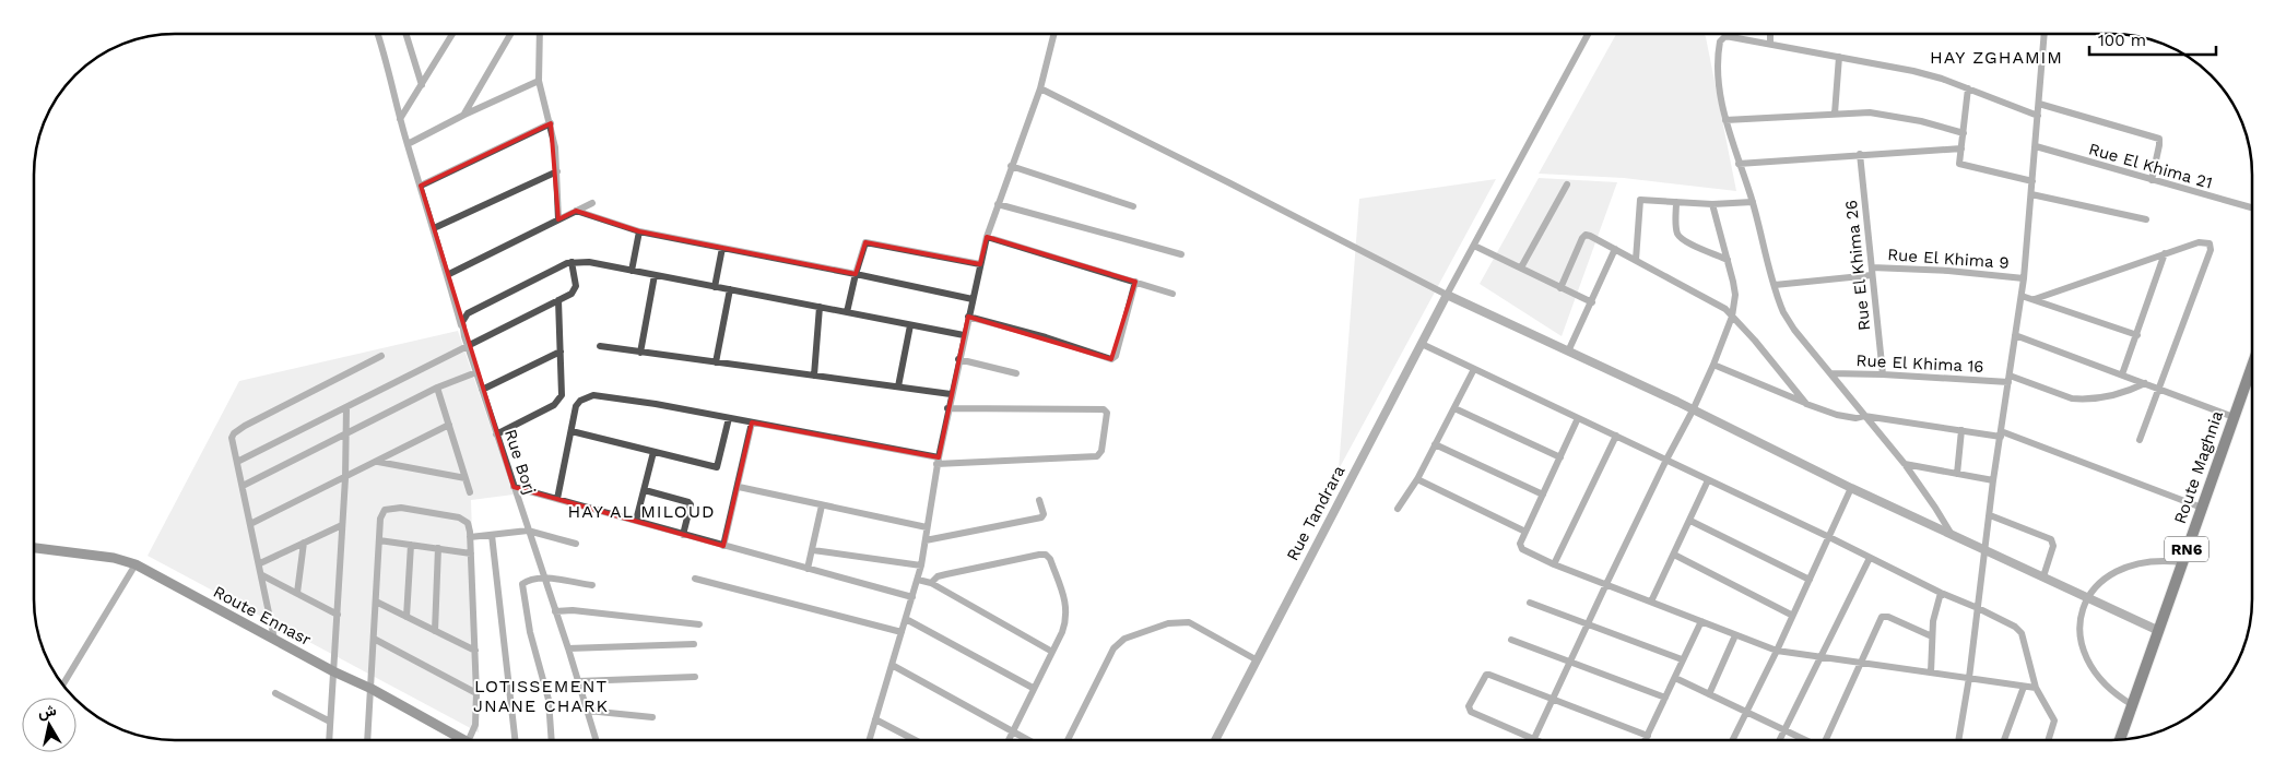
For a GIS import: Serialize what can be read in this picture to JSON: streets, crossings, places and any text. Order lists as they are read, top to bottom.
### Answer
{
  "streets": {
    "main road": ["Route Maghnia", "RN6", "Route Ennasr"],
    "street": [
      "Rue El Khima 21",
      "Rue El Khima 9",
      "Rue El Khima 26",
      "Rue El Khima 16",
      "Rue Borj",
      "Rue Tandrara"
    ]
  },
  "crossings": [
    ["Rue El Khima 9", "Rue El Khima 26"],
    ["Rue El Khima 26", "Rue El Khima 16"]
  ],
  "districts": ["HAY ZGHAMIM", "HAY AL MILOUD", "LOTISSEMENT JNANE CHARK"],
  "scale_bar": "100 m",
  "north": "top"
}
